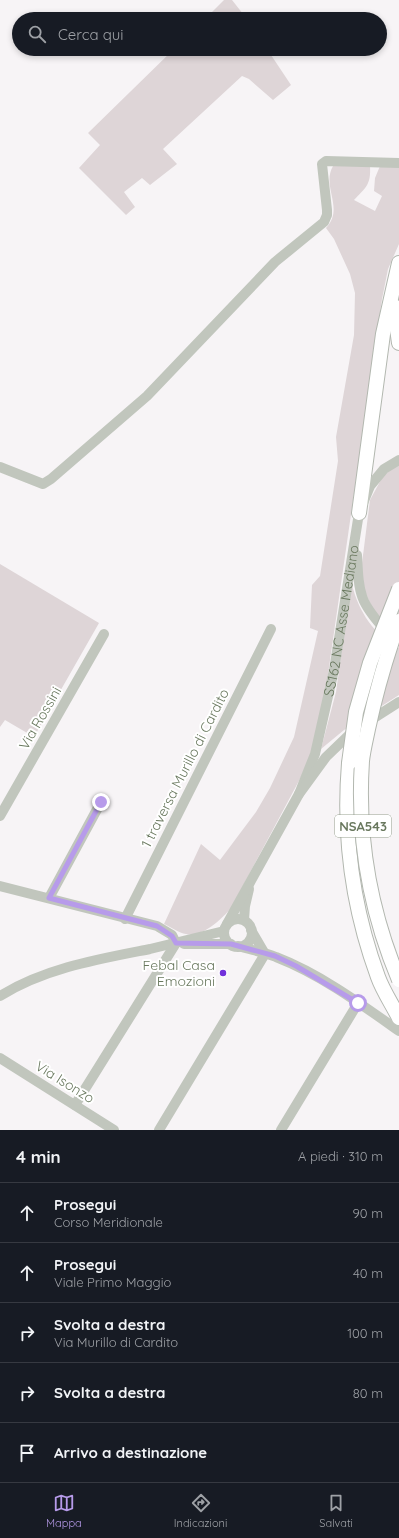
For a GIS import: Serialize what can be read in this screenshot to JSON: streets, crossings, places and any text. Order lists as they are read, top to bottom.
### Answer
{
  "streets": {
    "highway": ["NSA543"],
    "street": [
      "SS162 NC Asse Mediano",
      "Via Rossini",
      "1 traversa Murillo di Cardito",
      "Via Isonzo"
    ]
  },
  "places": ["Febal Casa Emozioni"],
  "page": {
    "search": "Cerca qui",
    "heading": ["4 min", "A piedi · 310 m"],
    "list": [
      ["Prosegui", "Corso Meridionale", "90 m"],
      ["Prosegui", "Viale Primo Maggio", "40 m"],
      ["Svolta a destra", "Via Murillo di Cardito", "100 m"],
      ["Svolta a destra", "80 m"],
      "Arrivo a destinazione"
    ],
    "nav": ["Mappa", "Indicazioni", "Salvati"]
  }
}
